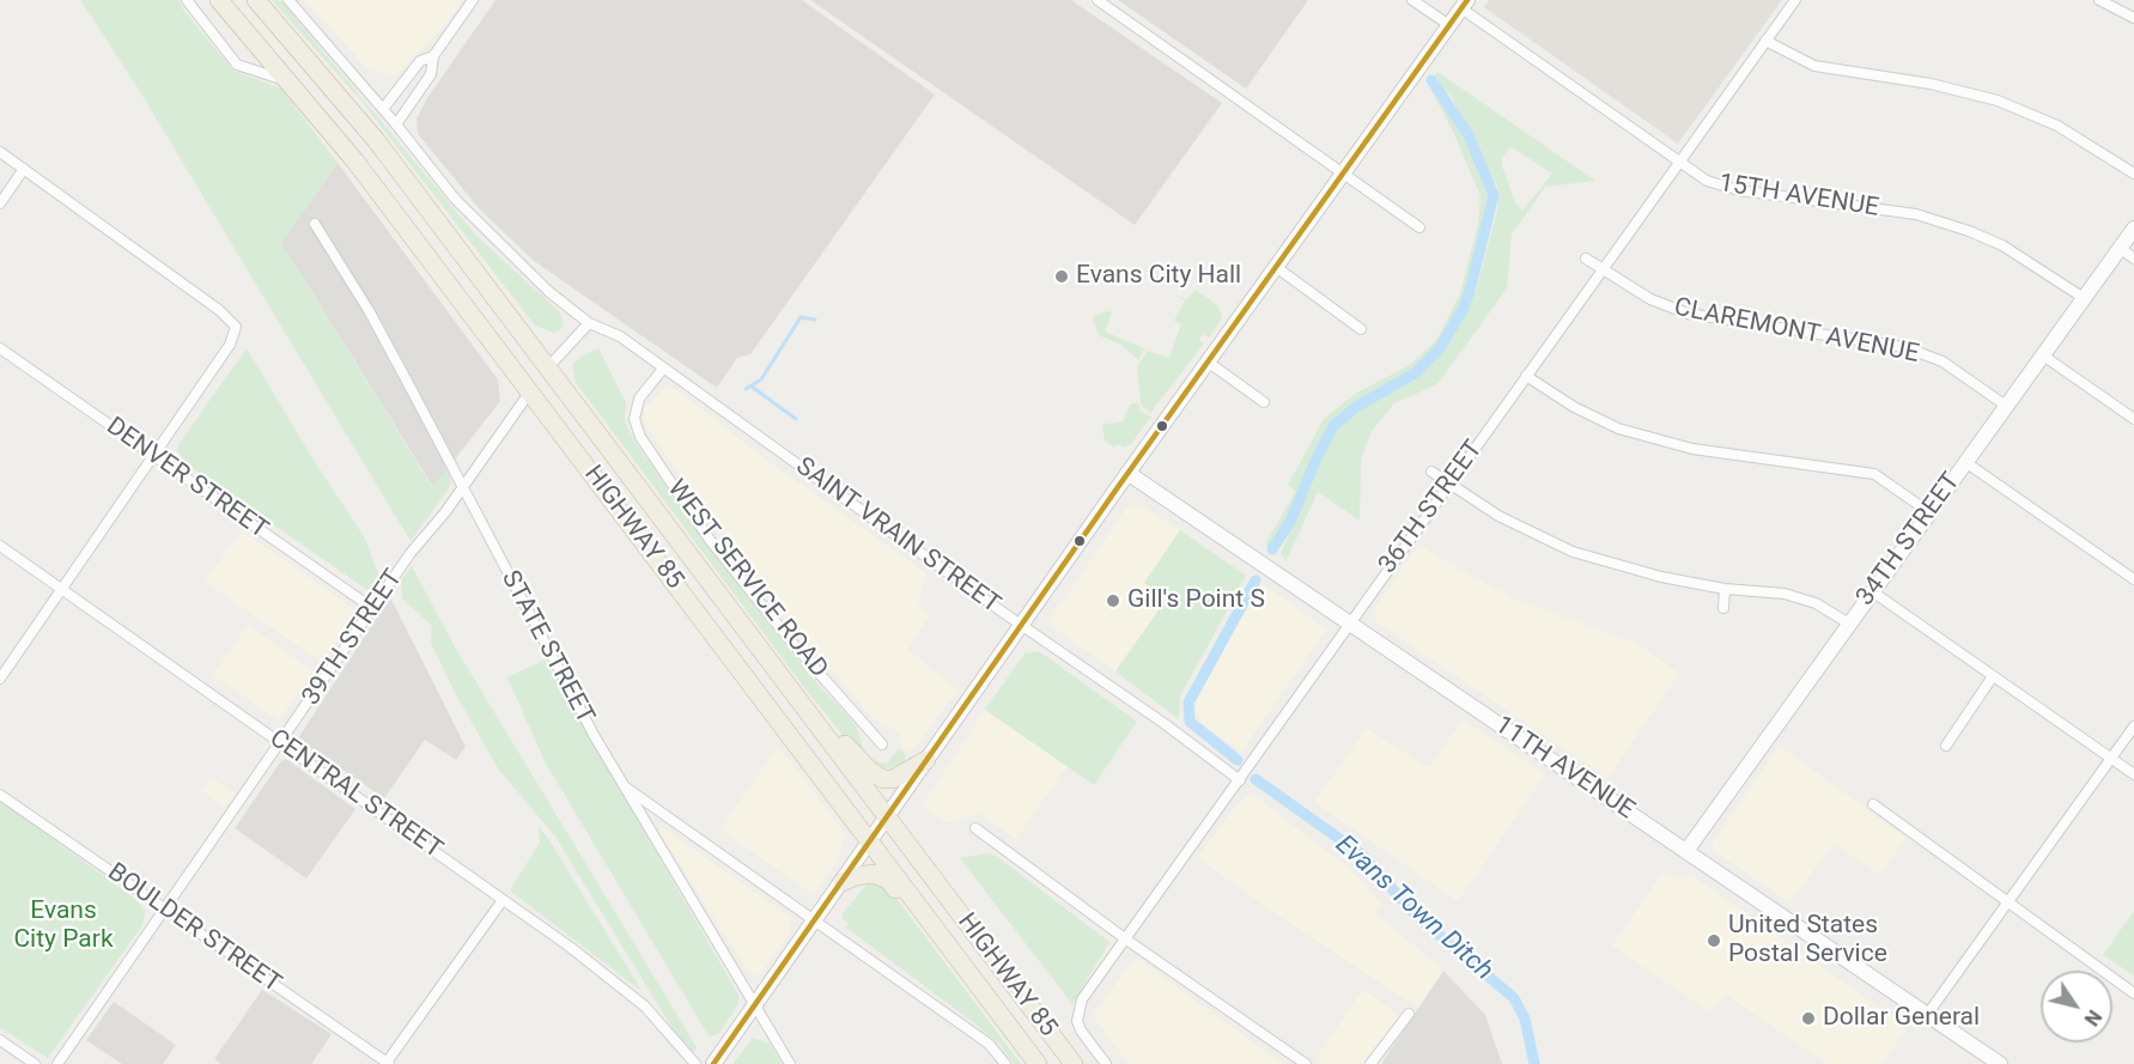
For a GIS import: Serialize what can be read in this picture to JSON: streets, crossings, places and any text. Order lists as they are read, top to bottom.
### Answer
{
  "streets": {
    "highway": ["HIGHWAY 85"],
    "main road": ["34TH STREET", "11TH AVENUE"],
    "street": [
      "15TH AVENUE",
      "CLAREMONT AVENUE",
      "DENVER STREET",
      "36TH STREET",
      "SAINT VRAIN STREET",
      "WEST SERVICE ROAD",
      "39TH STREET",
      "STATE STREET",
      "CENTRAL STREET",
      "BOULDER STREET"
    ]
  },
  "crossings": [
    ["15TH AVENUE", "36TH STREET"],
    ["15TH AVENUE", "34TH STREET"],
    ["CLAREMONT AVENUE", "36TH STREET"],
    ["CLAREMONT AVENUE", "34TH STREET"],
    ["DENVER STREET", "39TH STREET"],
    ["36TH STREET", "SAINT VRAIN STREET"],
    ["36TH STREET", "11TH AVENUE"],
    ["HIGHWAY 85", "39TH STREET"],
    ["SAINT VRAIN STREET", "WEST SERVICE ROAD"],
    ["34TH STREET", "11TH AVENUE"],
    ["39TH STREET", "STATE STREET"],
    ["39TH STREET", "CENTRAL STREET"],
    ["39TH STREET", "BOULDER STREET"]
  ],
  "water": ["Evans Town Ditch"],
  "parks": ["Evans City Park"],
  "places": [
    "Evans City Hall",
    "Gill's Point S",
    "United States Postal Service",
    "Dollar General"
  ],
  "north": "bottom right"
}
